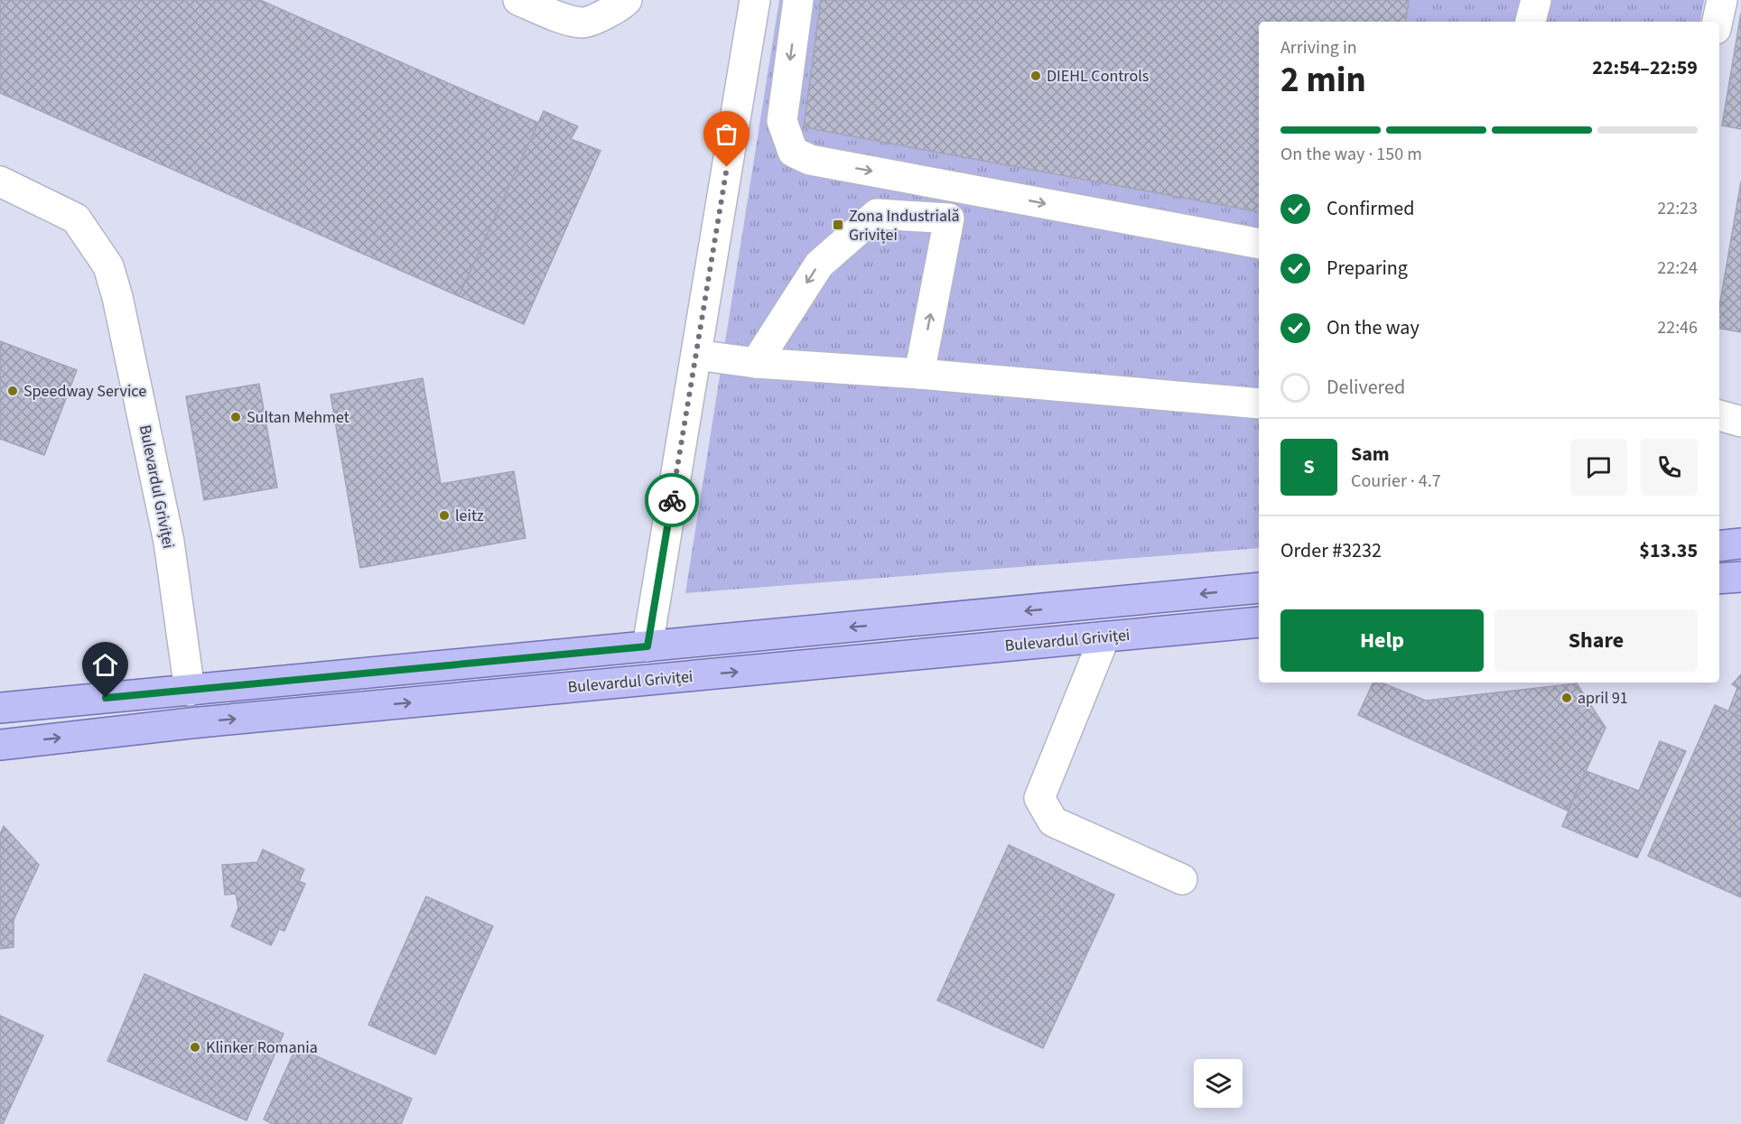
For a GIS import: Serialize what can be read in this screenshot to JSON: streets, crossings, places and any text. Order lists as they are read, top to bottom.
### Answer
{
  "streets": {
    "main road": ["Bulevardul Griviței"]
  },
  "places": {
    "other": [
      "DIEHL Controls",
      "Speedway Service",
      "Sultan Mehmet",
      "leitz",
      "april 91",
      "Klinker Romania"
    ],
    "transit": ["Zona Industrială Griviței"]
  },
  "page": {
    "heading": ["2 min", "Arriving in", "22:54–22:59"],
    "panel": [
      "Sam",
      "Courier · 4.7",
      "Order #3232",
      "$13.35"
    ],
    "bar": "On the way · 150 m",
    "list": [
      ["Confirmed", "22:23"],
      ["Preparing", "22:24"],
      ["On the way", "22:46"],
      "Delivered"
    ],
    "round": "S",
    "buttons": ["Help", "Share"]
  }
}
